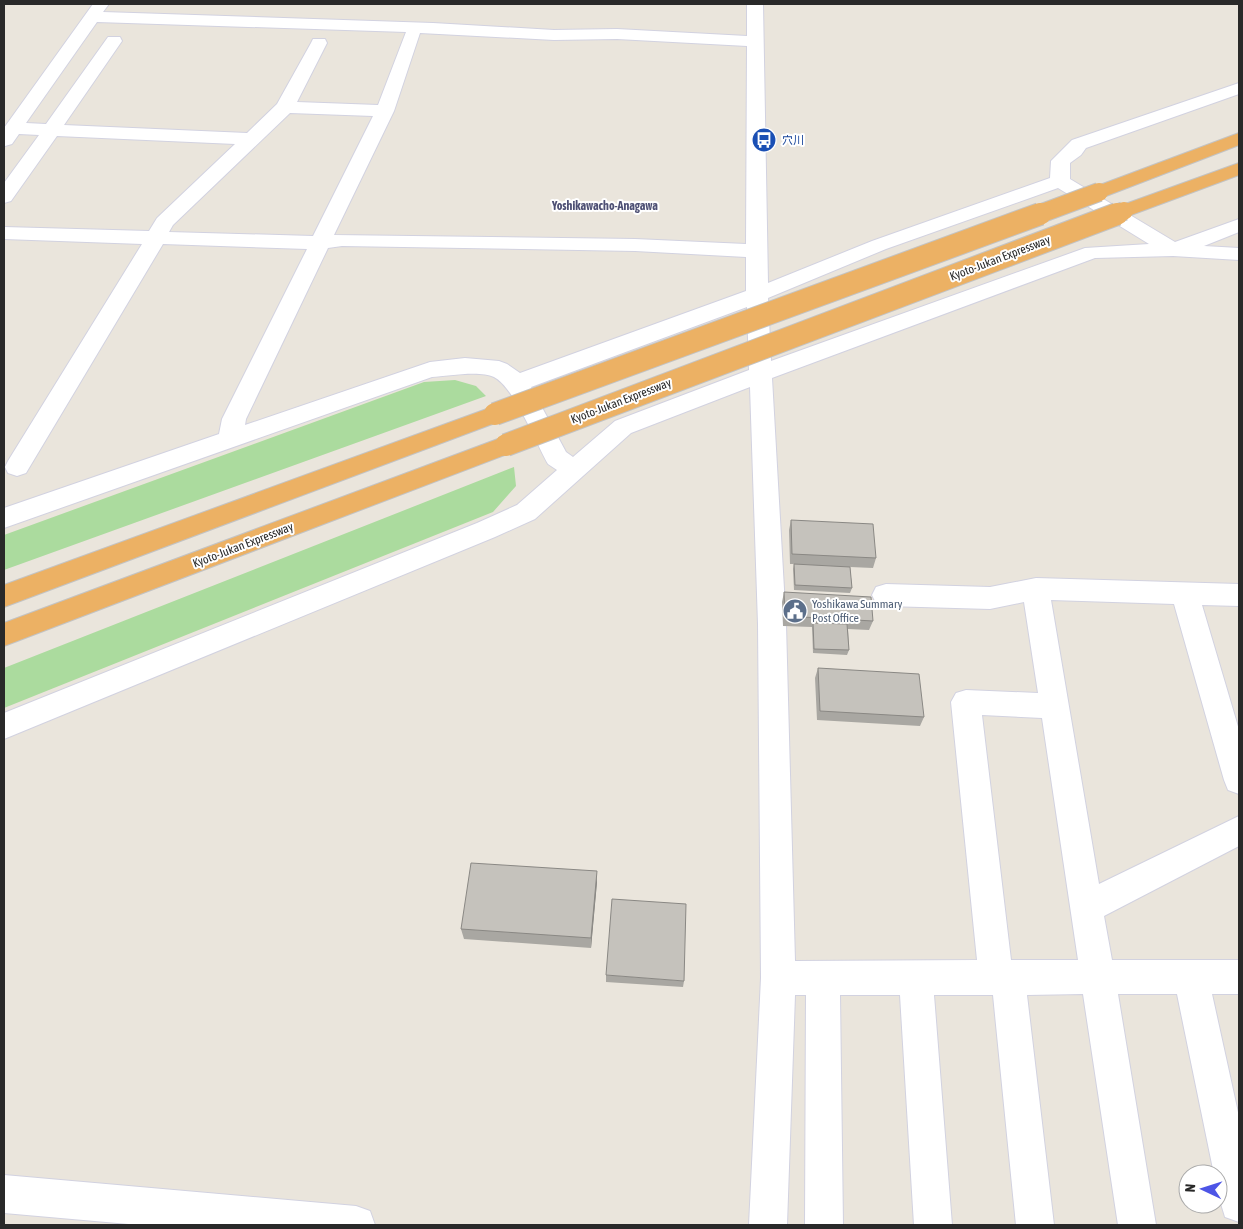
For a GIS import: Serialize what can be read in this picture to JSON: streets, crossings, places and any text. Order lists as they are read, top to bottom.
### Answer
{
  "streets": {
    "highway": ["Kyoto-Jukan Expressway"]
  },
  "districts": ["Yoshikawacho-Anagawa"],
  "places": {
    "bus stop": ["穴川"],
    "public building": ["Yoshikawa Summary Post Office"]
  },
  "north": "left"
}
